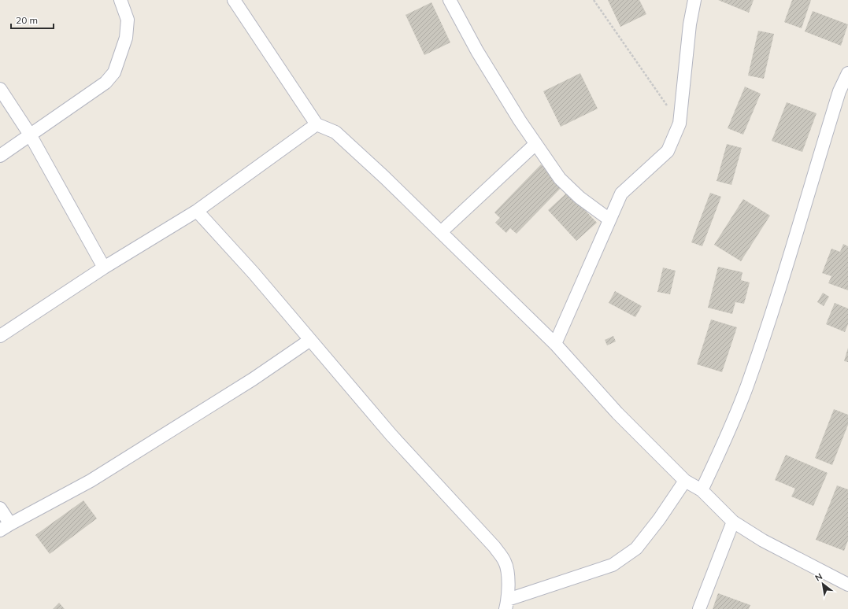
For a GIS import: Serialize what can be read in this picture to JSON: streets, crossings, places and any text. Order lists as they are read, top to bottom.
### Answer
{
  "scale_bar": "20 m",
  "north": "top left"
}
